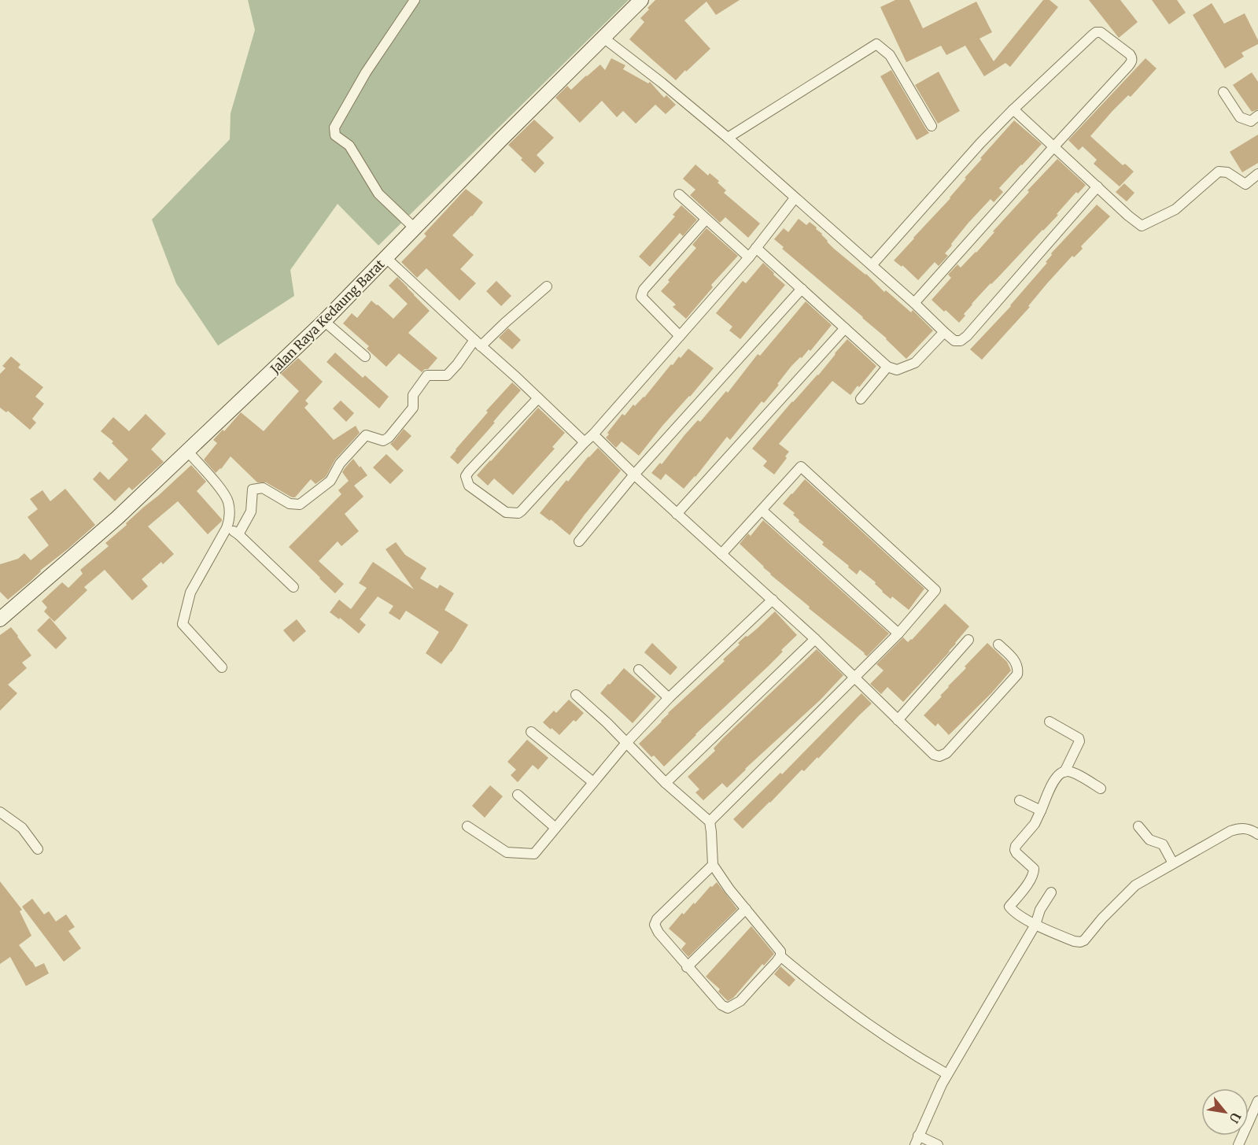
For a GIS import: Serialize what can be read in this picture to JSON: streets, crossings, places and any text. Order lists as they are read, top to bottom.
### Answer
{
  "streets": {
    "street": ["Jalan Raya Kedaung Barat"]
  },
  "north": "bottom right"
}
